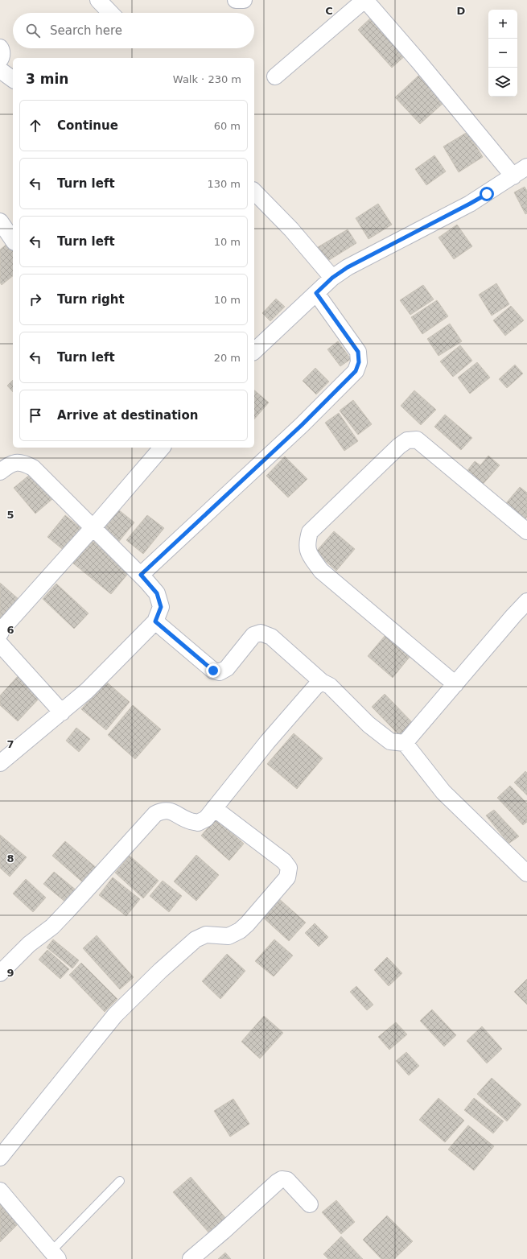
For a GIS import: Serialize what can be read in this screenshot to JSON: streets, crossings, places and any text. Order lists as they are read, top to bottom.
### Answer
{
  "page": {
    "map_buttons": ["+", "−"],
    "search": "Search here",
    "heading": ["3 min", "Walk · 230 m"],
    "list": [
      ["Continue", "60 m"],
      ["Turn left", "130 m"],
      ["Turn left", "10 m"],
      ["Turn right", "10 m"],
      ["Turn left", "20 m"],
      "Arrive at destination"
    ]
  },
  "grid": {
    "columns": ["C", "D"],
    "rows": [
      "5",
      "6",
      "7",
      "8",
      "9"
    ]
  }
}
